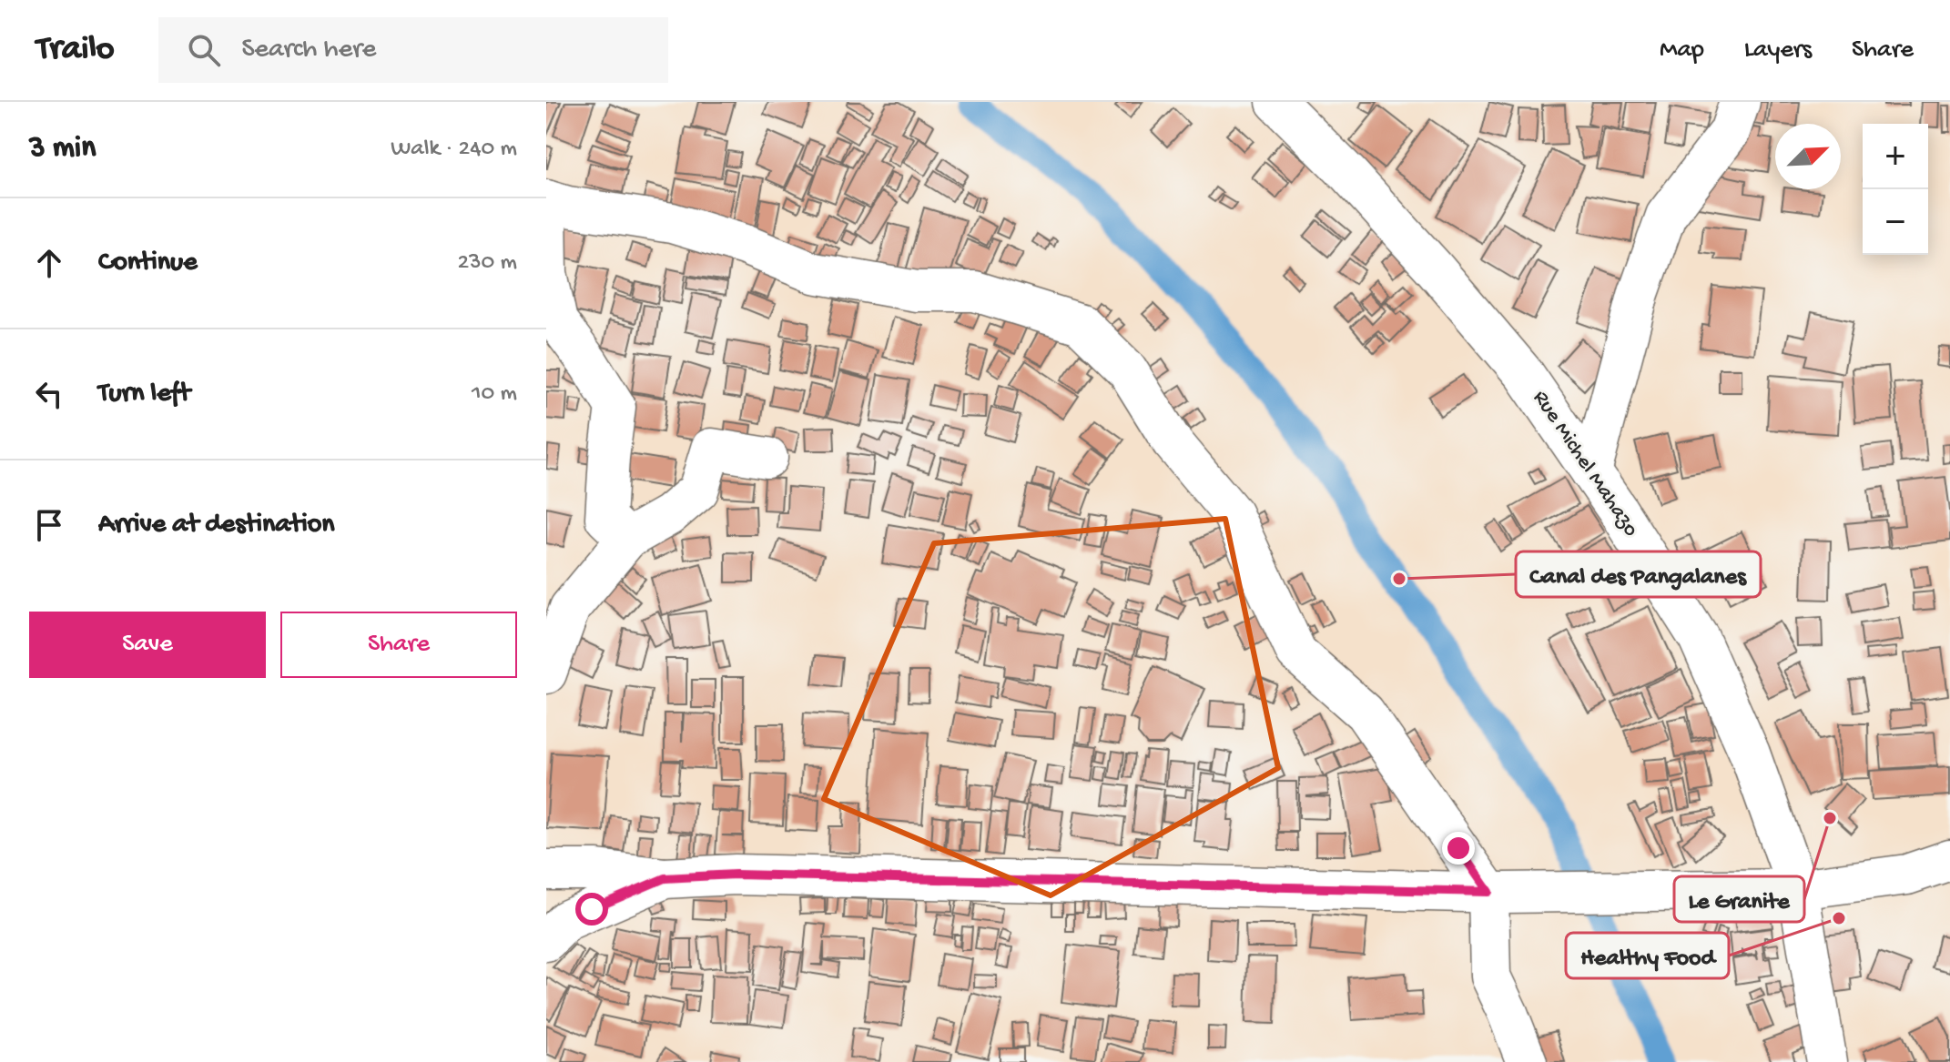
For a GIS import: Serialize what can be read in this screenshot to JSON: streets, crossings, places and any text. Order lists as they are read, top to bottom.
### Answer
{
  "streets": {
    "street": ["Rue Michel Mahazo"]
  },
  "places": ["Canal des Pangalanes", "Le Granite", "Healthy Food"],
  "north": "top right",
  "page": {
    "header": "Trailo",
    "search": "Search here",
    "nav": ["Map", "Layers", "Share"],
    "heading": ["3 min", "Walk · 240 m"],
    "map_buttons": ["+", "−"],
    "list": [
      ["Continue", "230 m"],
      ["Turn left", "10 m"],
      "Arrive at destination"
    ],
    "buttons": ["Save", "Share"]
  }
}
